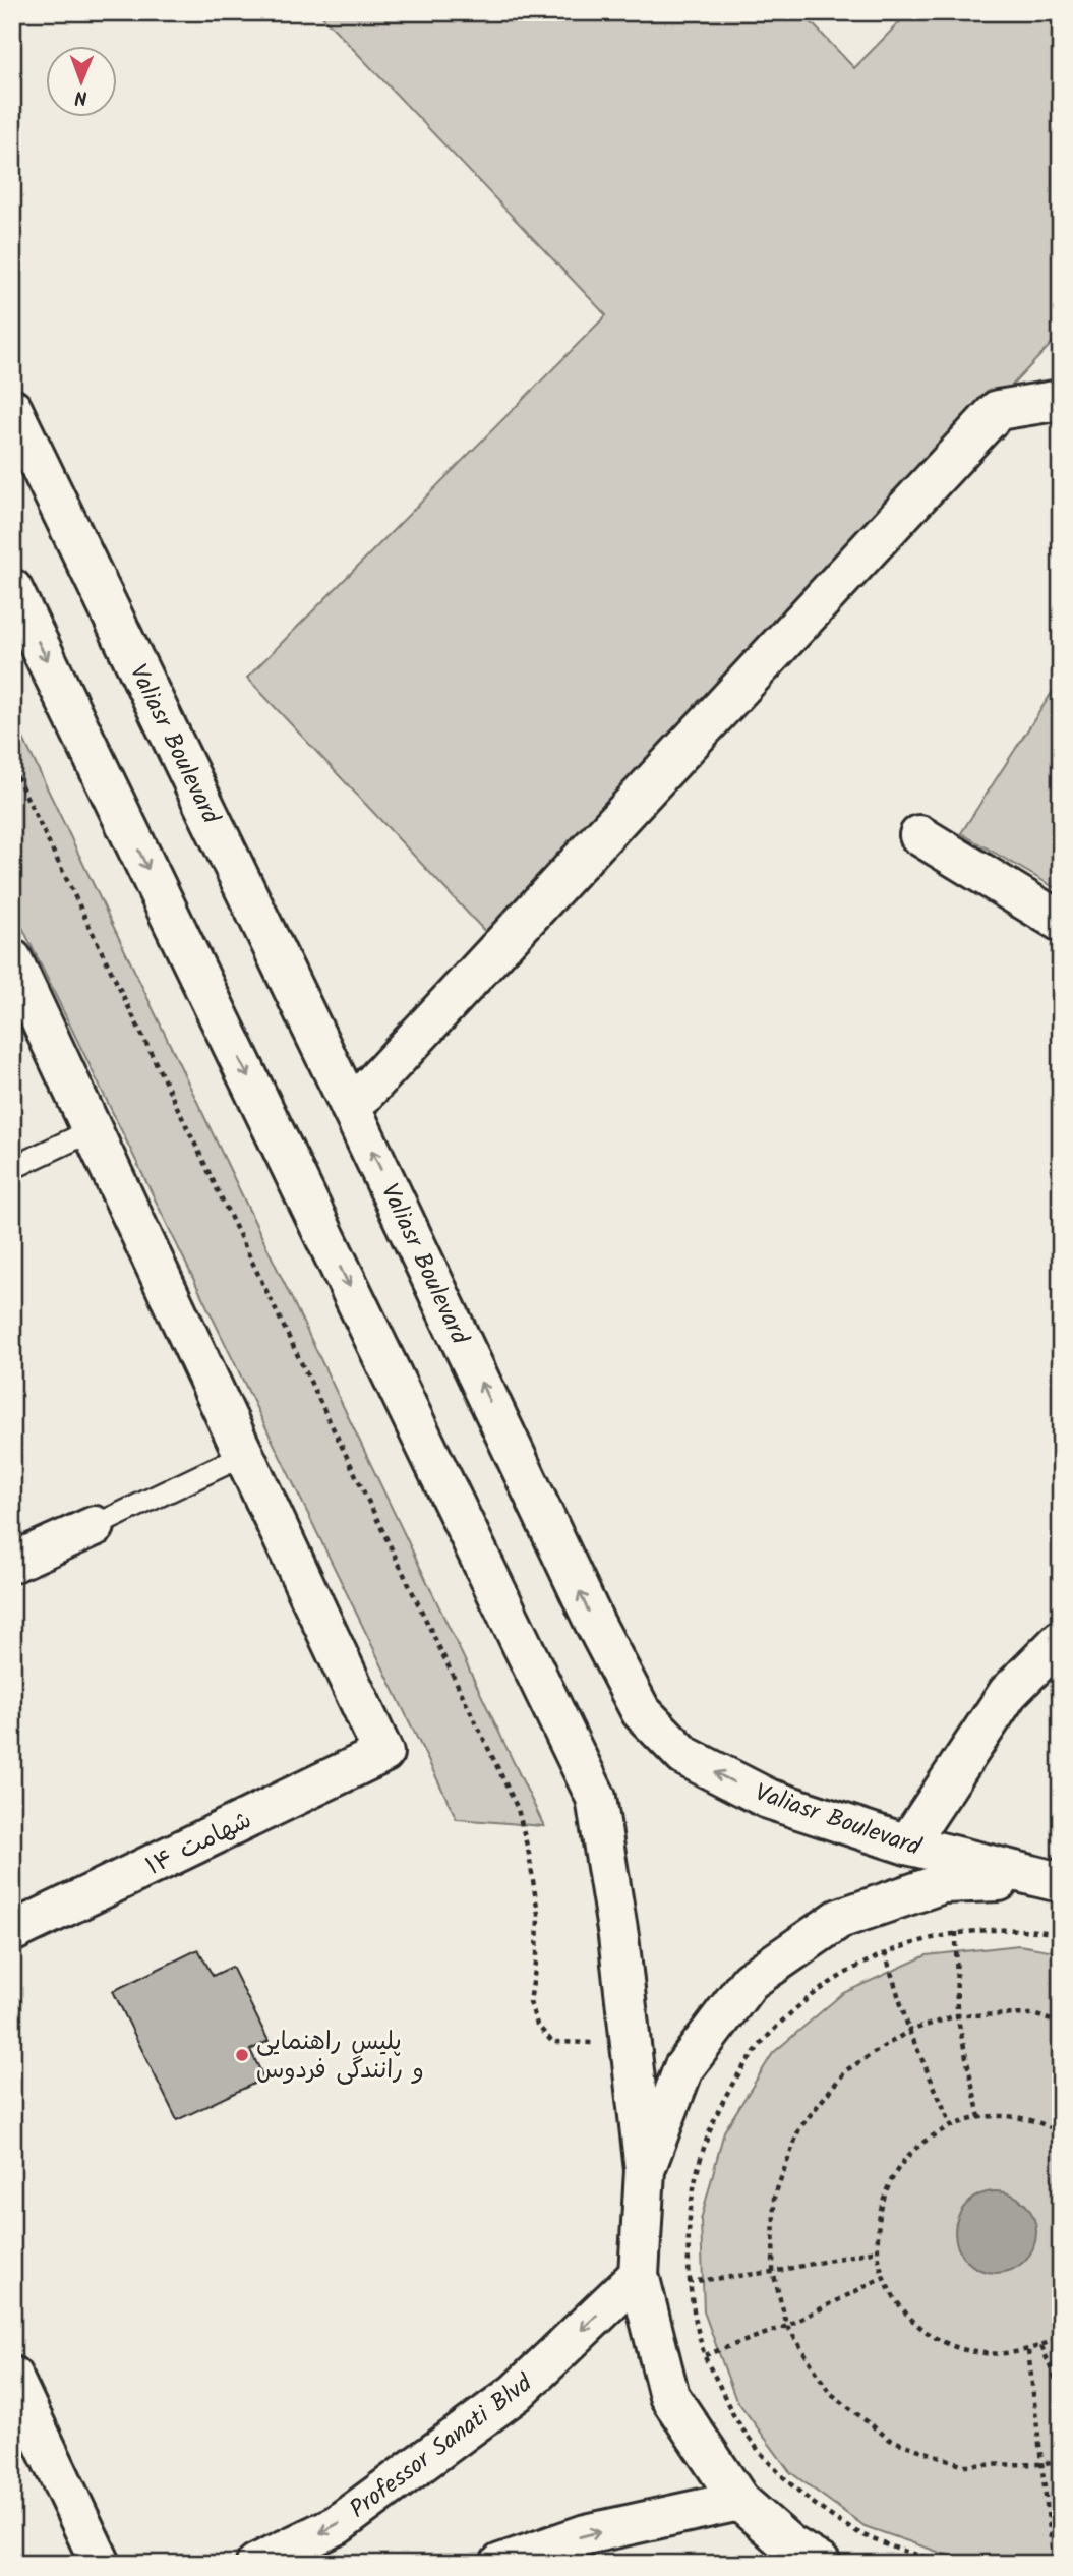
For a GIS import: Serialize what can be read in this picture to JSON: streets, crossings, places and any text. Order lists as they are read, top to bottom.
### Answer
{
  "streets": {
    "main road": ["Valiasr Boulevard", "شهامت ۱۴", "Professor Sanati Blvd"]
  },
  "places": ["پلیس راهنمایی و رانندگی فردوس"],
  "north": "bottom"
}
